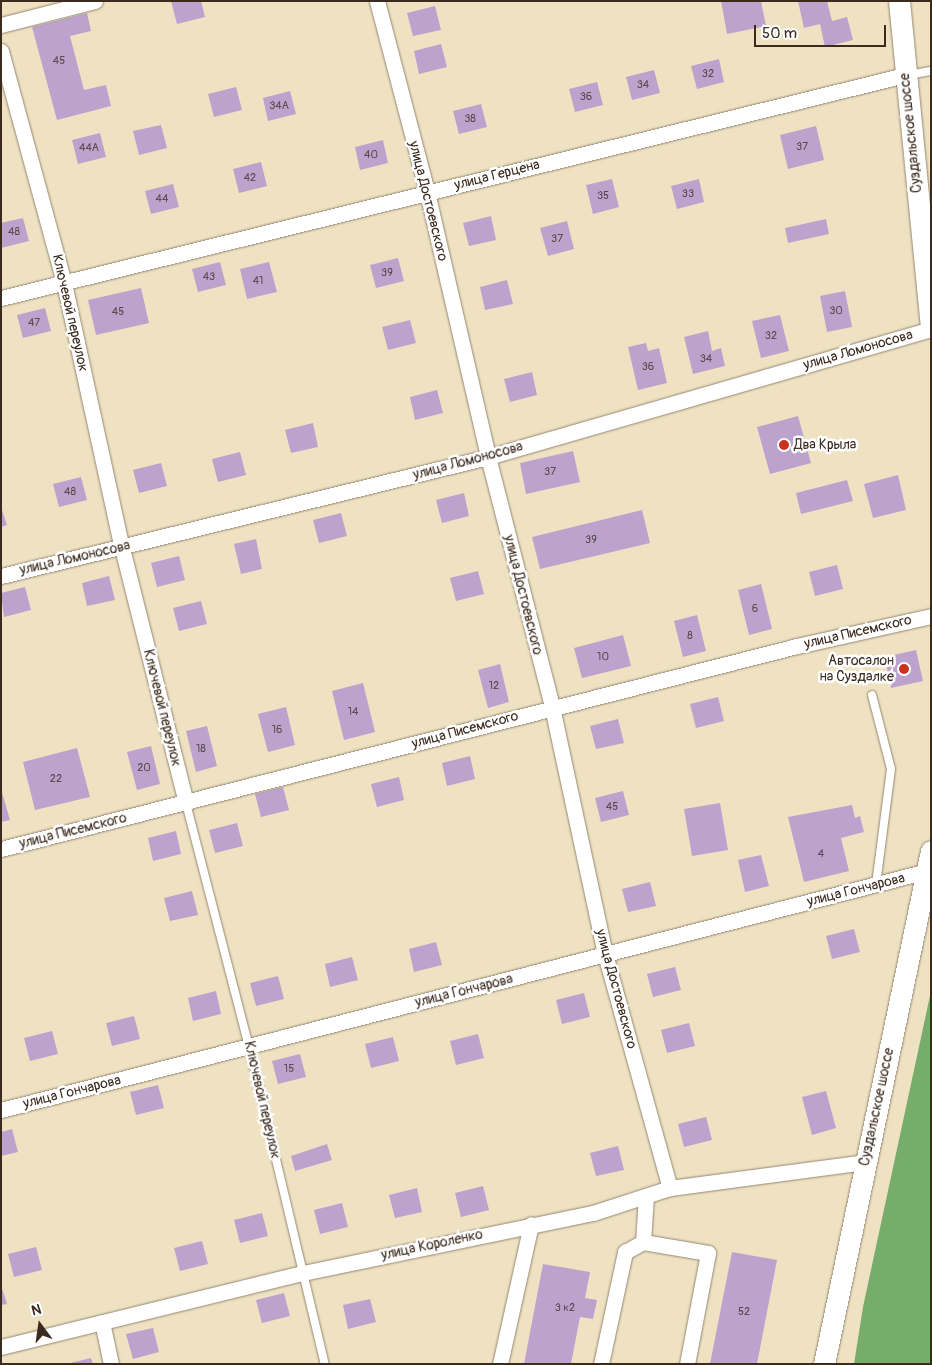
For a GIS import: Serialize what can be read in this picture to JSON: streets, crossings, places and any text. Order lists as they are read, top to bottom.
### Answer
{
  "streets": {
    "main road": ["Суздальское шоссе"],
    "street": [
      "улица Герцена",
      "улица Достоевского",
      "Ключевой переулок",
      "улица Ломоносова",
      "улица Писемского",
      "улица Гончарова",
      "улица Короленко"
    ]
  },
  "crossings": [
    ["Суздальское шоссе", "улица Герцена"],
    ["Суздальское шоссе", "улица Ломоносова"],
    ["Суздальское шоссе", "улица Гончарова"],
    ["Суздальское шоссе", "улица Короленко"],
    ["улица Герцена", "улица Достоевского"],
    ["улица Герцена", "Ключевой переулок"],
    ["улица Достоевского", "улица Ломоносова"],
    ["улица Достоевского", "улица Писемского"],
    ["улица Достоевского", "улица Гончарова"],
    ["улица Достоевского", "улица Короленко"],
    ["Ключевой переулок", "улица Ломоносова"],
    ["Ключевой переулок", "улица Писемского"],
    ["Ключевой переулок", "улица Гончарова"],
    ["Ключевой переулок", "улица Короленко"]
  ],
  "places": ["Два Крыла", "Автосалон на Суздалке"],
  "house_numbers": [
    "45",
    "32",
    "34",
    "36",
    "34А",
    "38",
    "37",
    "44А",
    "40",
    "42",
    "33",
    "35",
    "44",
    "48",
    "37",
    "39",
    "43",
    "41",
    "30",
    "45",
    "47",
    "32",
    "34",
    "36",
    "37",
    "48",
    "39",
    "6",
    "8",
    "10",
    "12",
    "14",
    "16",
    "18",
    "20",
    "22",
    "45",
    "4",
    "15",
    "3 к2",
    "52"
  ],
  "scale_bar": "50 m",
  "north": "top"
}
